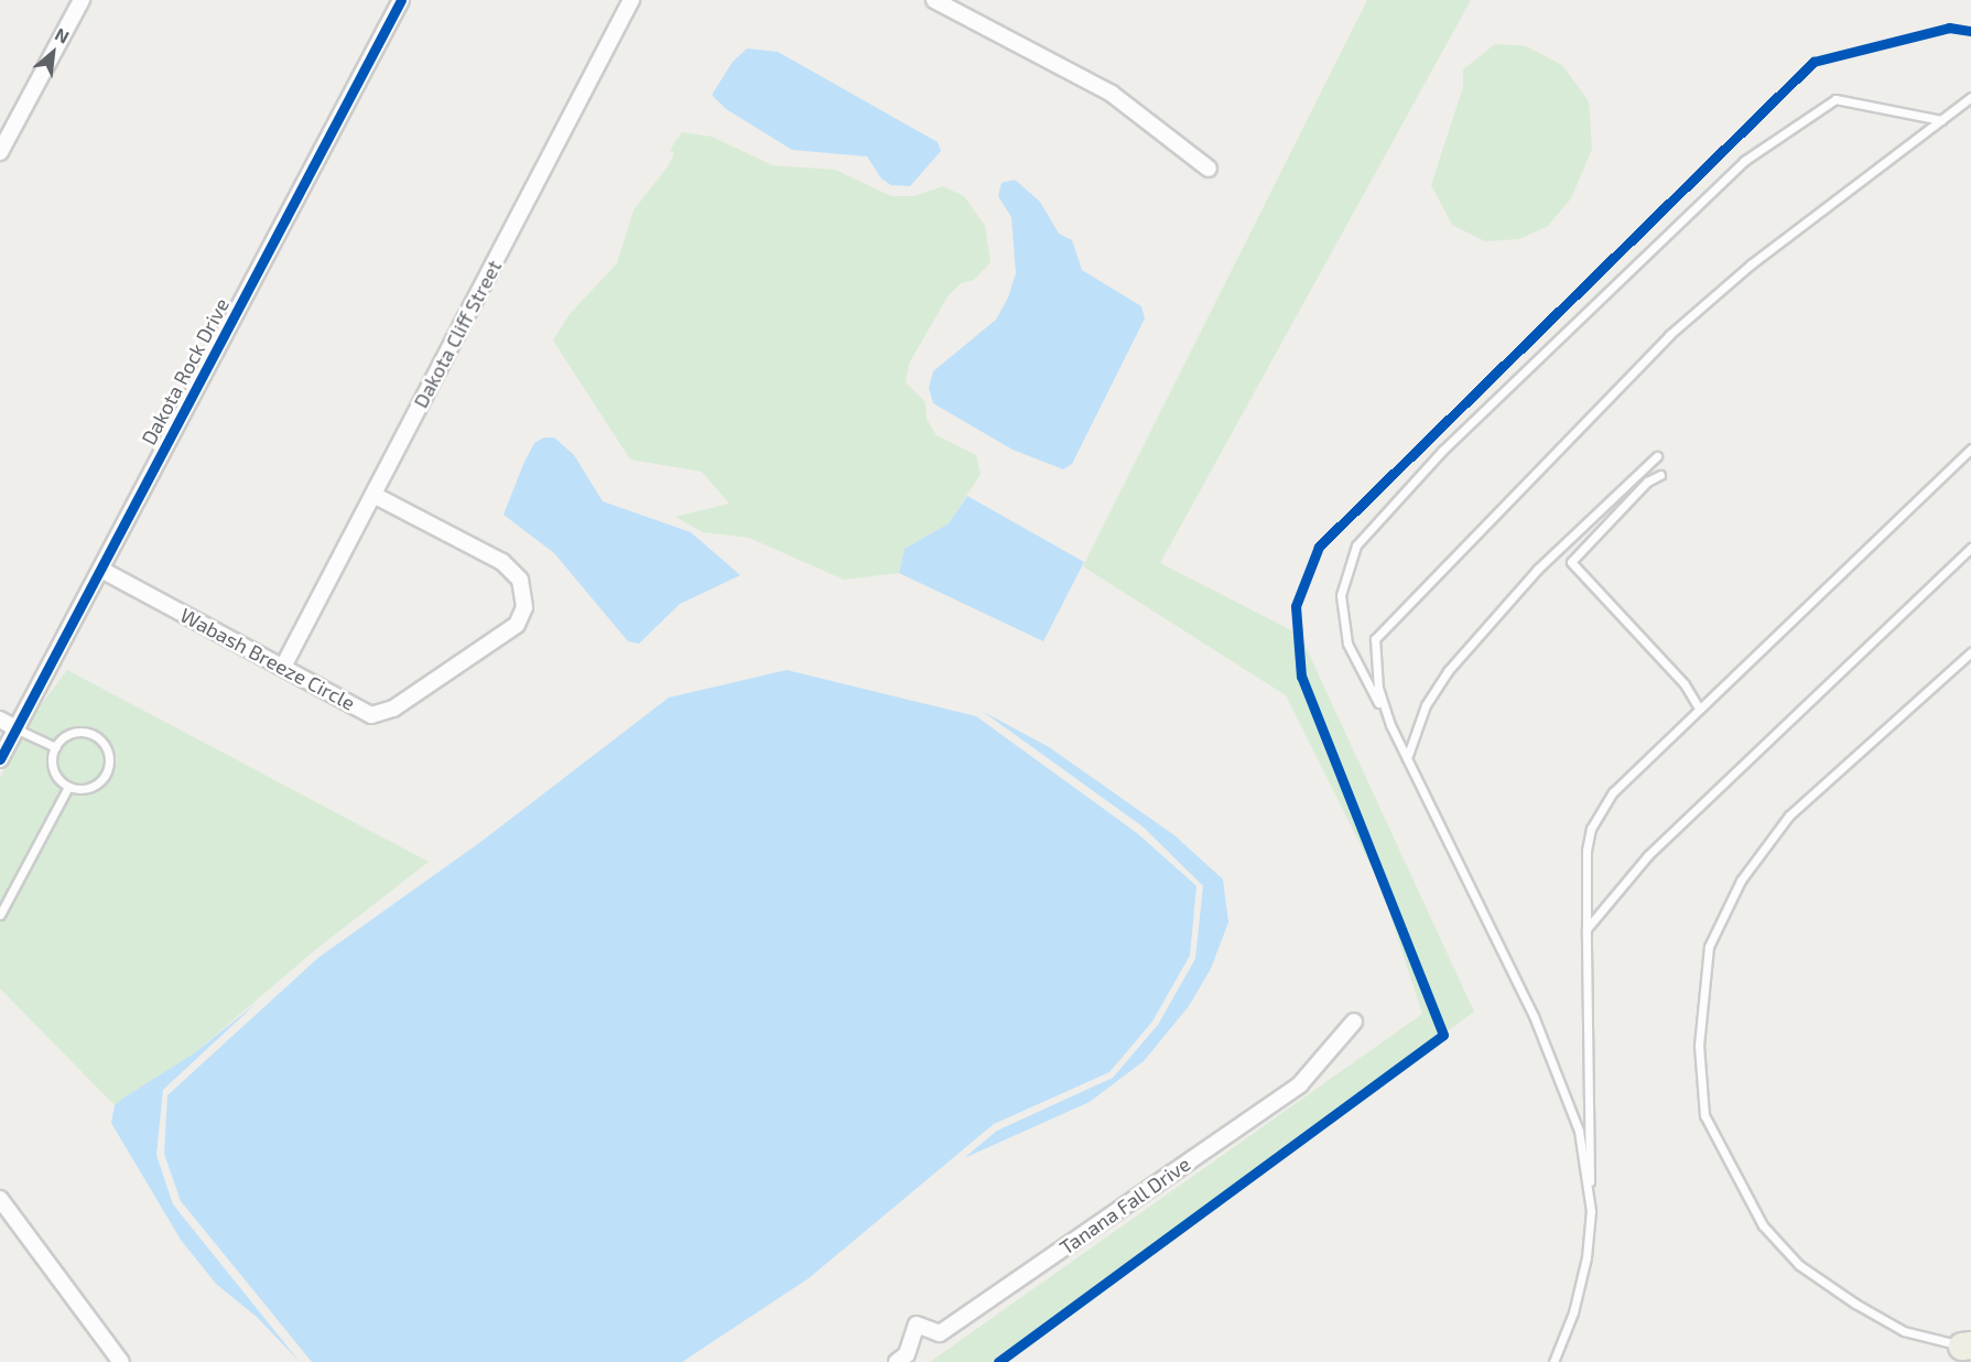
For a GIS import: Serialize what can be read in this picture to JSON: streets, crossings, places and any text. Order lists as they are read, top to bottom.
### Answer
{
  "streets": {
    "street": [
      "Dakota Cliff Street",
      "Dakota Rock Drive",
      "Wabash Breeze Circle",
      "Tanana Fall Drive"
    ]
  },
  "crossings": [
    ["Dakota Cliff Street", "Wabash Breeze Circle"],
    ["Dakota Rock Drive", "Wabash Breeze Circle"]
  ],
  "north": "top right"
}
